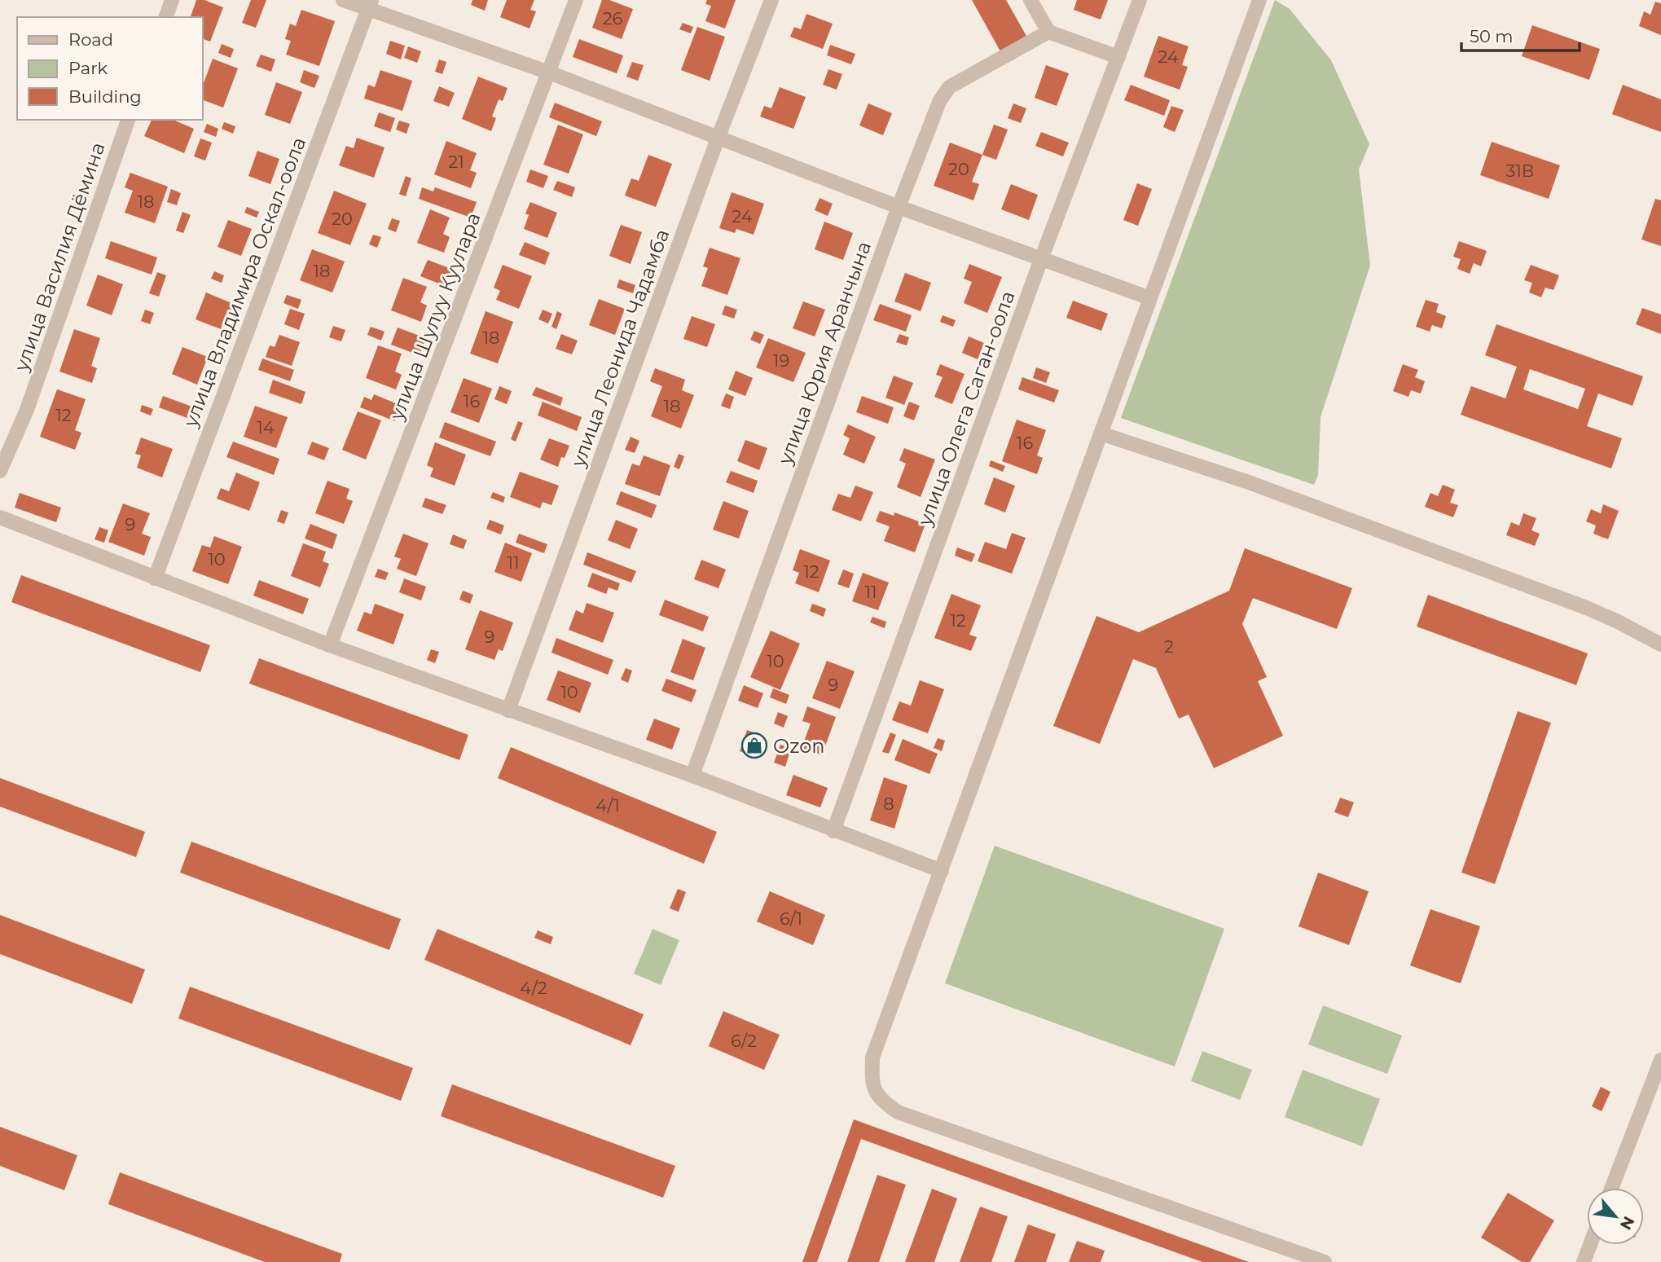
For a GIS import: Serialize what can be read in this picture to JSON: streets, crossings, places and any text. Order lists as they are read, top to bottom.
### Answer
{
  "streets": {
    "street": [
      "улица Василия Дёмина",
      "улица Владимира Оскал-оола",
      "улица Шулуу Куулара",
      "улица Леонида Чадамба",
      "улица Юрия Аранчына",
      "улица Олега Саган-оола"
    ]
  },
  "places": {
    "shop": ["Ozon"]
  },
  "house_numbers": [
    "26",
    "24",
    "21",
    "20",
    "31В",
    "18",
    "24",
    "20",
    "18",
    "18",
    "19",
    "16",
    "18",
    "12",
    "14",
    "16",
    "9",
    "10",
    "11",
    "12",
    "11",
    "12",
    "9",
    "2",
    "10",
    "9",
    "10",
    "8",
    "4/1",
    "6/1",
    "4/2",
    "6/2"
  ],
  "legend": ["Road", "Park", "Building"],
  "scale_bar": "50 m",
  "north": "bottom right"
}
